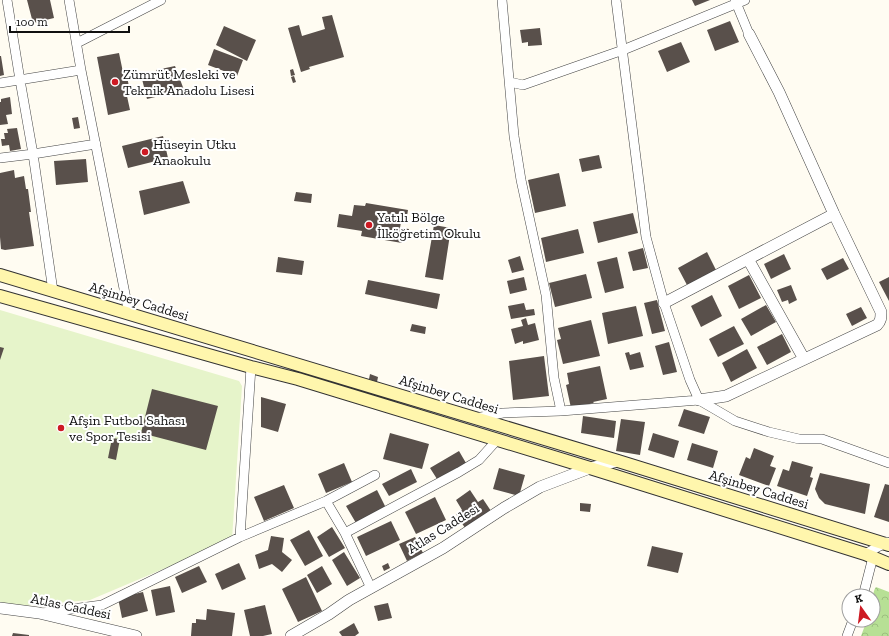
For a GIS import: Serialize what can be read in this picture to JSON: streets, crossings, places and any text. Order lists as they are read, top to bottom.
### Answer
{
  "streets": {
    "main road": ["Afşinbey Caddesi"],
    "street": ["Atlas Caddesi"]
  },
  "crossings": [
    ["Afşinbey Caddesi", "Atlas Caddesi"]
  ],
  "places": [
    "Zümrüt Mesleki ve Teknik Anadolu Lisesi",
    "Hüseyin Utku Anaokulu",
    "Yatılı Bölge İlköğretim Okulu",
    "Afşin Futbol Sahası ve Spor Tesisi"
  ],
  "scale_bar": "100 m",
  "north": "top"
}
